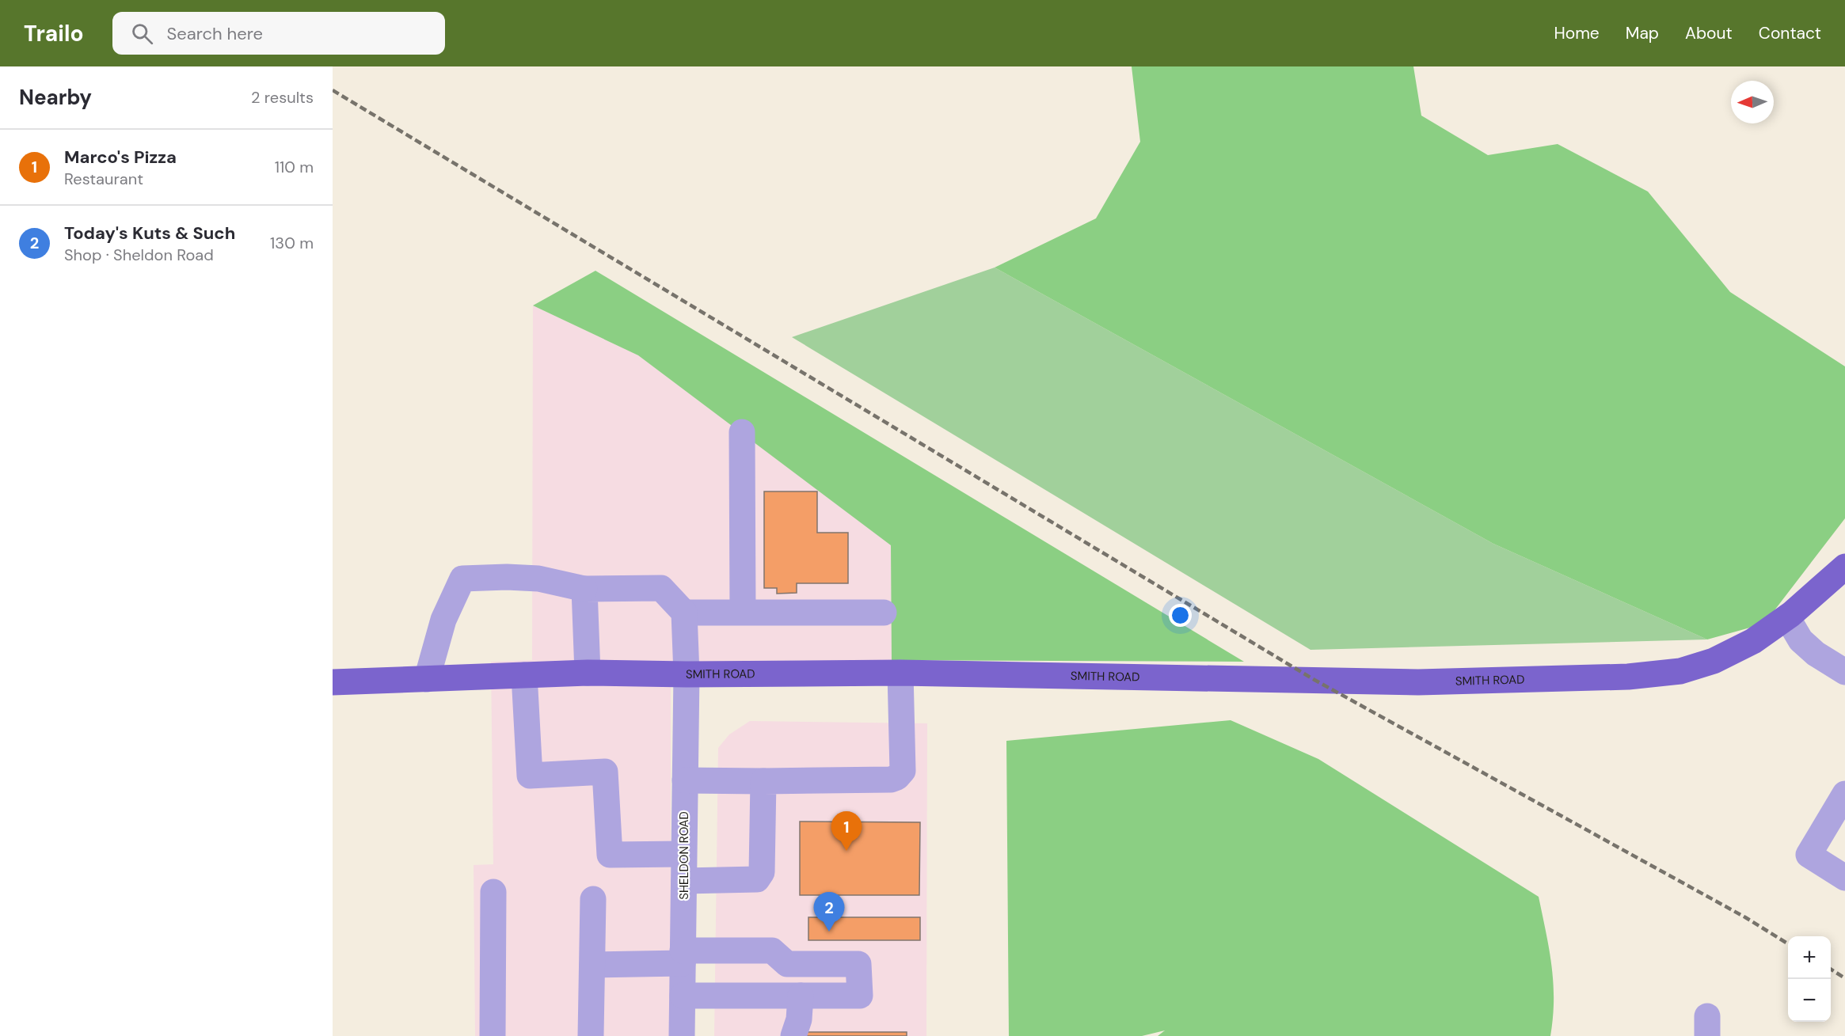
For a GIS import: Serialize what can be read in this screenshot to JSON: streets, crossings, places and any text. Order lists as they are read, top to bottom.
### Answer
{
  "streets": {
    "main road": ["SMITH ROAD"],
    "street": ["SHELDON ROAD"]
  },
  "crossings": [
    ["SMITH ROAD", "SHELDON ROAD"]
  ],
  "north": "left",
  "page": {
    "header": "Trailo",
    "search": "Search here",
    "nav": [
      "Home",
      "Map",
      "About",
      "Contact"
    ],
    "heading": ["Nearby", "2 results"],
    "list": [
      {
        "mark": "1",
        "name": "Marco's Pizza",
        "note": "Restaurant",
        "value": "110 m"
      },
      {
        "mark": "2",
        "name": "Today's Kuts & Such",
        "note": "Shop · Sheldon Road",
        "value": "130 m"
      }
    ],
    "pins": ["1", "2"],
    "map_buttons": ["+", "−"]
  }
}
